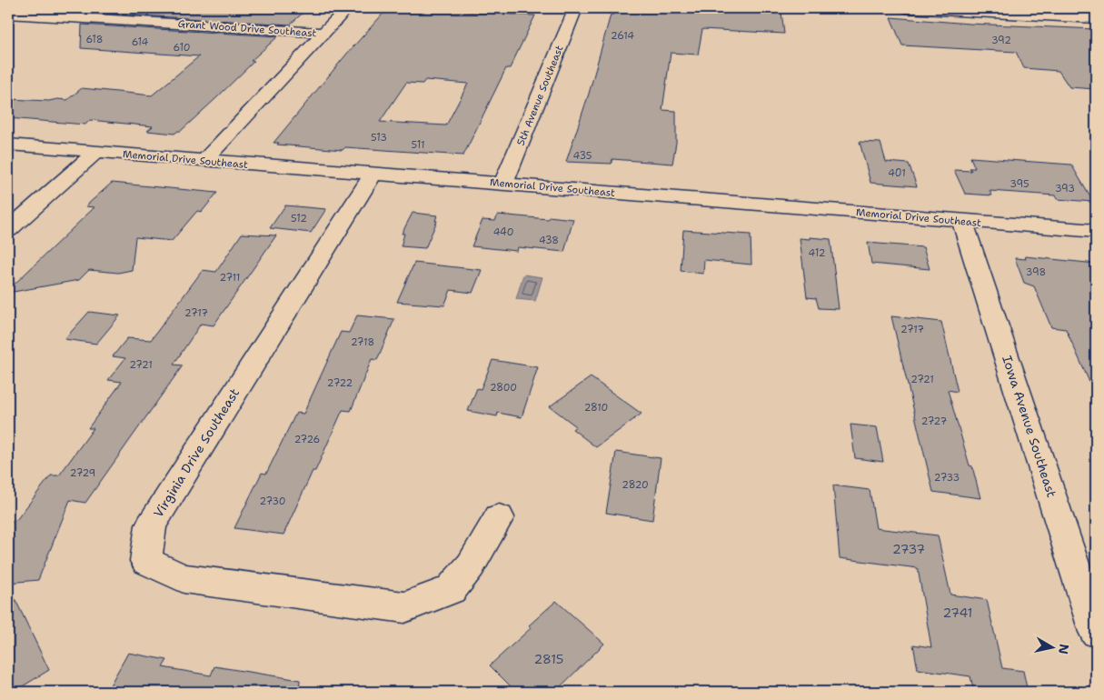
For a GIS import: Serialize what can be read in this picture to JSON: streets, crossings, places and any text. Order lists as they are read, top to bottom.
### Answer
{
  "streets": {
    "street": [
      "Grant Wood Drive Southeast",
      "5th Avenue Southeast",
      "Memorial Drive Southeast",
      "Iowa Avenue Southeast",
      "Virginia Drive Southeast"
    ]
  },
  "crossings": [
    ["5th Avenue Southeast", "Memorial Drive Southeast"],
    ["Memorial Drive Southeast", "Iowa Avenue Southeast"],
    ["Memorial Drive Southeast", "Virginia Drive Southeast"]
  ],
  "house_numbers": [
    "2614",
    "618",
    "392",
    "614",
    "610",
    "513",
    "511",
    "435",
    "401",
    "395",
    "393",
    "512",
    "440",
    "438",
    "412",
    "398",
    "2711",
    "2717",
    "2717",
    "2718",
    "2721",
    "2721",
    "2722",
    "2800",
    "2810",
    "2727",
    "2726",
    "2729",
    "2733",
    "2820",
    "2730",
    "2737",
    "2741",
    "2815"
  ],
  "north": "right"
}
